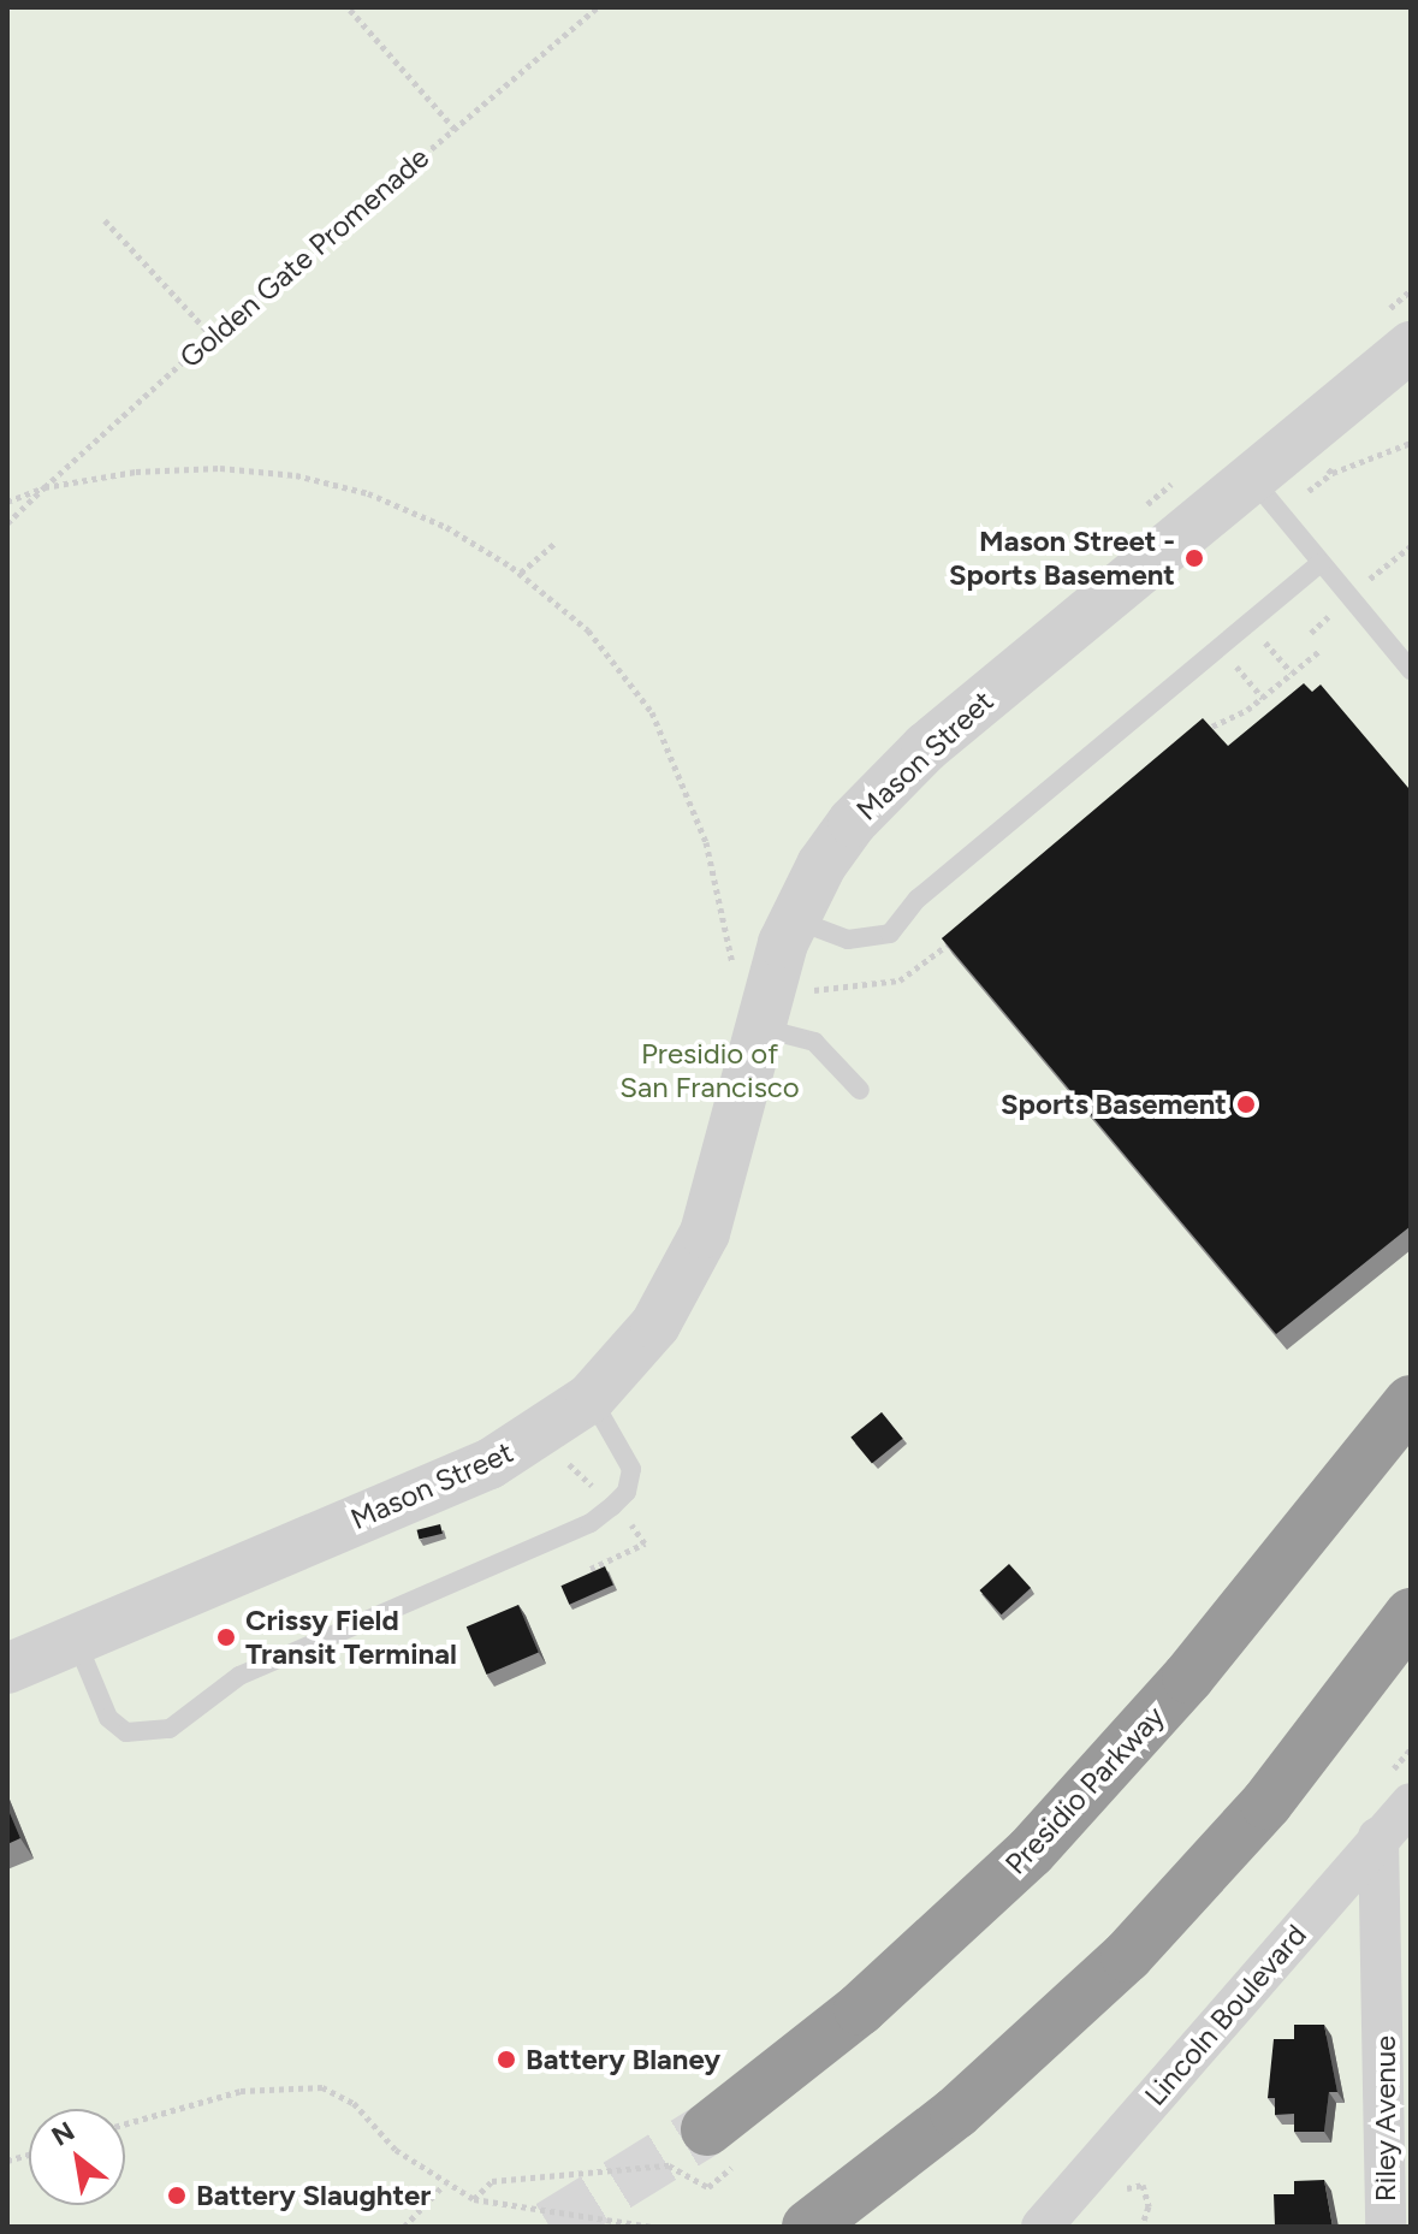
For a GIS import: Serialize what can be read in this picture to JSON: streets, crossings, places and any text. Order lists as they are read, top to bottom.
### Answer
{
  "streets": {
    "highway": ["Presidio Parkway"],
    "street": ["Mason Street", "Lincoln Boulevard", "Riley Avenue"],
    "path": ["Golden Gate Promenade"]
  },
  "crossings": [
    ["Lincoln Boulevard", "Riley Avenue"]
  ],
  "parks": ["Presidio of San Francisco"],
  "places": [
    "Mason Street - Sports Basement",
    "Sports Basement",
    "Crissy Field Transit Terminal",
    "Battery Blaney",
    "Battery Slaughter"
  ],
  "north": "top left"
}
